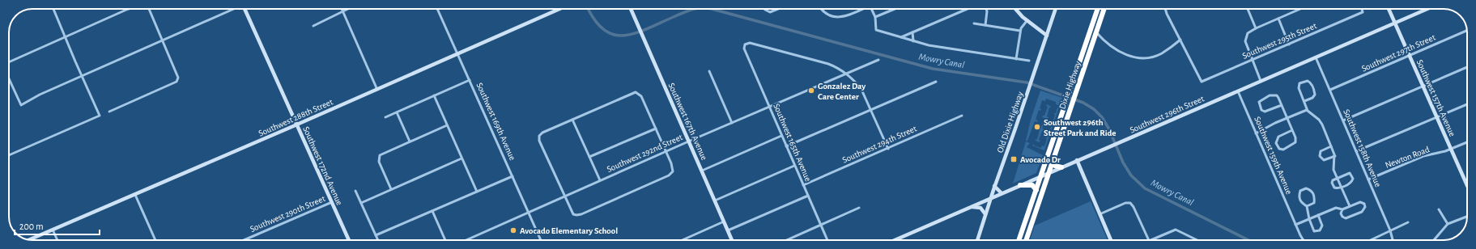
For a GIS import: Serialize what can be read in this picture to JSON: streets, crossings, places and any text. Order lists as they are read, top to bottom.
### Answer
{
  "streets": {
    "highway": ["Dixie Highway"],
    "street": [
      "Southwest 295th Street",
      "Southwest 297th Street",
      "Southwest 157th Avenue",
      "Southwest 296th Street",
      "Southwest 288th Street",
      "Southwest 169th Avenue",
      "Southwest 167th Avenue",
      "Old Dixie Highway",
      "Southwest 165th Avenue",
      "Southwest 294th Street",
      "Southwest 158th Avenue",
      "Southwest 292nd Street",
      "Southwest 159th Avenue",
      "Newton Road",
      "Southwest 172nd Avenue",
      "Southwest 290th Street"
    ]
  },
  "crossings": [
    ["Southwest 297th Street", "Southwest 157th Avenue"],
    ["Southwest 297th Street", "Southwest 158th Avenue"],
    ["Dixie Highway", "Southwest 296th Street"],
    ["Southwest 157th Avenue", "Southwest 296th Street"],
    ["Southwest 157th Avenue", "Newton Road"],
    ["Southwest 296th Street", "Old Dixie Highway"],
    ["Southwest 296th Street", "Southwest 158th Avenue"],
    ["Southwest 296th Street", "Southwest 159th Avenue"],
    ["Southwest 288th Street", "Southwest 169th Avenue"],
    ["Southwest 288th Street", "Southwest 172nd Avenue"],
    ["Southwest 169th Avenue", "Southwest 292nd Street"],
    ["Southwest 167th Avenue", "Southwest 292nd Street"],
    ["Southwest 165th Avenue", "Southwest 294th Street"],
    ["Southwest 165th Avenue", "Southwest 292nd Street"],
    ["Southwest 158th Avenue", "Newton Road"],
    ["Southwest 172nd Avenue", "Southwest 290th Street"]
  ],
  "water": ["Mowry Canal"],
  "places": {
    "other": ["Gonzalez Day Care Center", "Southwest 296th Street Park and Ride", "Avocado Elementary School"],
    "transit": ["Avocado Dr"]
  },
  "scale_bar": "200 m"
}
